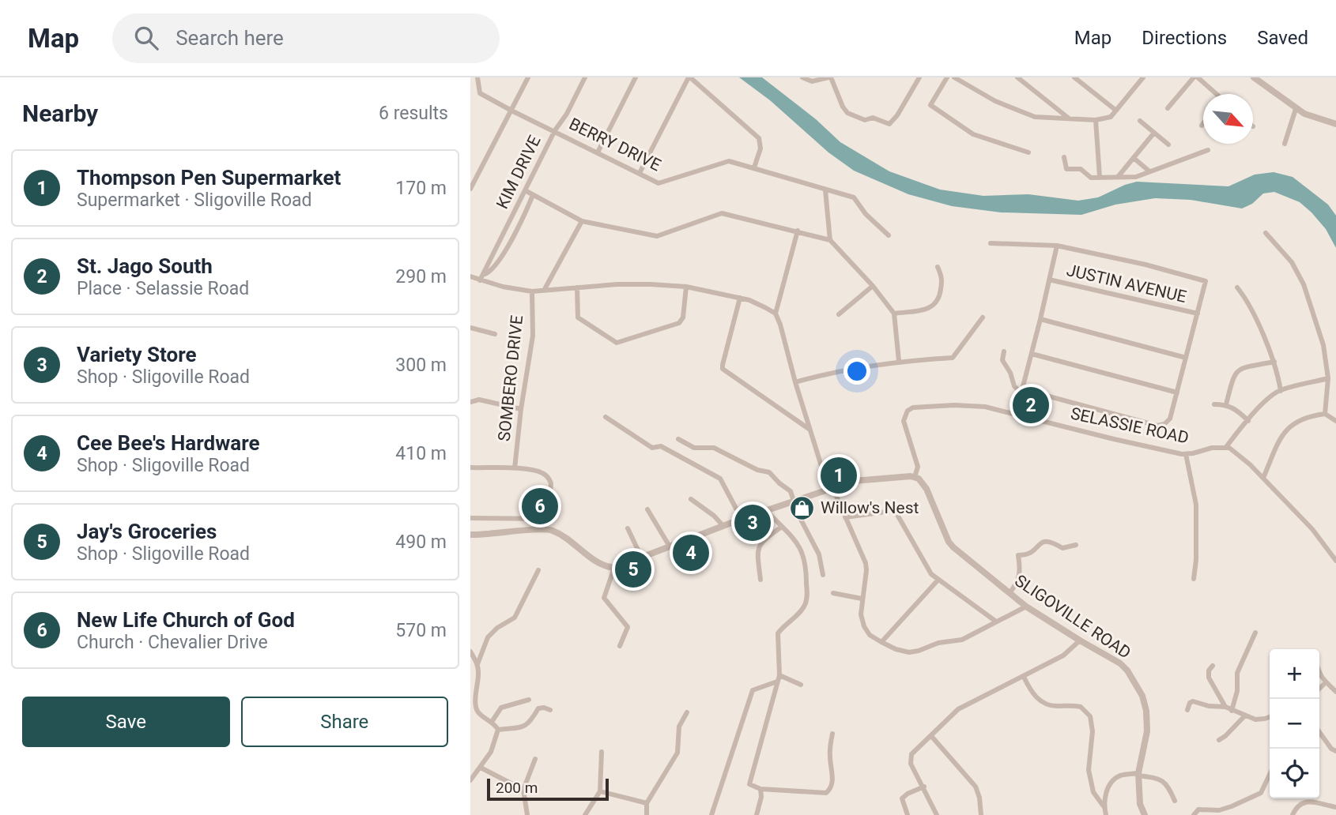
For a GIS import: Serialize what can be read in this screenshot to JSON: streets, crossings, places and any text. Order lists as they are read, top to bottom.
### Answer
{
  "streets": {
    "street": [
      "BERRY DRIVE",
      "KIM DRIVE",
      "JUSTIN AVENUE",
      "SOMBERO DRIVE",
      "SELASSIE ROAD",
      "SLIGOVILLE ROAD"
    ]
  },
  "crossings": [
    ["BERRY DRIVE", "KIM DRIVE"],
    ["SELASSIE ROAD", "SLIGOVILLE ROAD"]
  ],
  "places": {
    "shop": ["Willow's Nest"]
  },
  "scale_bar": "200 m",
  "north": "bottom right",
  "page": {
    "header": "Map",
    "search": "Search here",
    "nav": ["Map", "Directions", "Saved"],
    "heading": ["Nearby", "6 results"],
    "list": [
      {
        "mark": "1",
        "name": "Thompson Pen Supermarket",
        "note": "Supermarket · Sligoville Road",
        "value": "170 m"
      },
      {
        "mark": "2",
        "name": "St. Jago South",
        "note": "Place · Selassie Road",
        "value": "290 m"
      },
      {
        "mark": "3",
        "name": "Variety Store",
        "note": "Shop · Sligoville Road",
        "value": "300 m"
      },
      {
        "mark": "4",
        "name": "Cee Bee's Hardware",
        "note": "Shop · Sligoville Road",
        "value": "410 m"
      },
      {
        "mark": "5",
        "name": "Jay's Groceries",
        "note": "Shop · Sligoville Road",
        "value": "490 m"
      },
      {
        "mark": "6",
        "name": "New Life Church of God",
        "note": "Church · Chevalier Drive",
        "value": "570 m"
      }
    ],
    "pins": [
      "2",
      "1",
      "6",
      "3",
      "4",
      "5"
    ],
    "map_buttons": ["+", "−"],
    "buttons": ["Save", "Share"],
    "scale": "200 m"
  }
}
